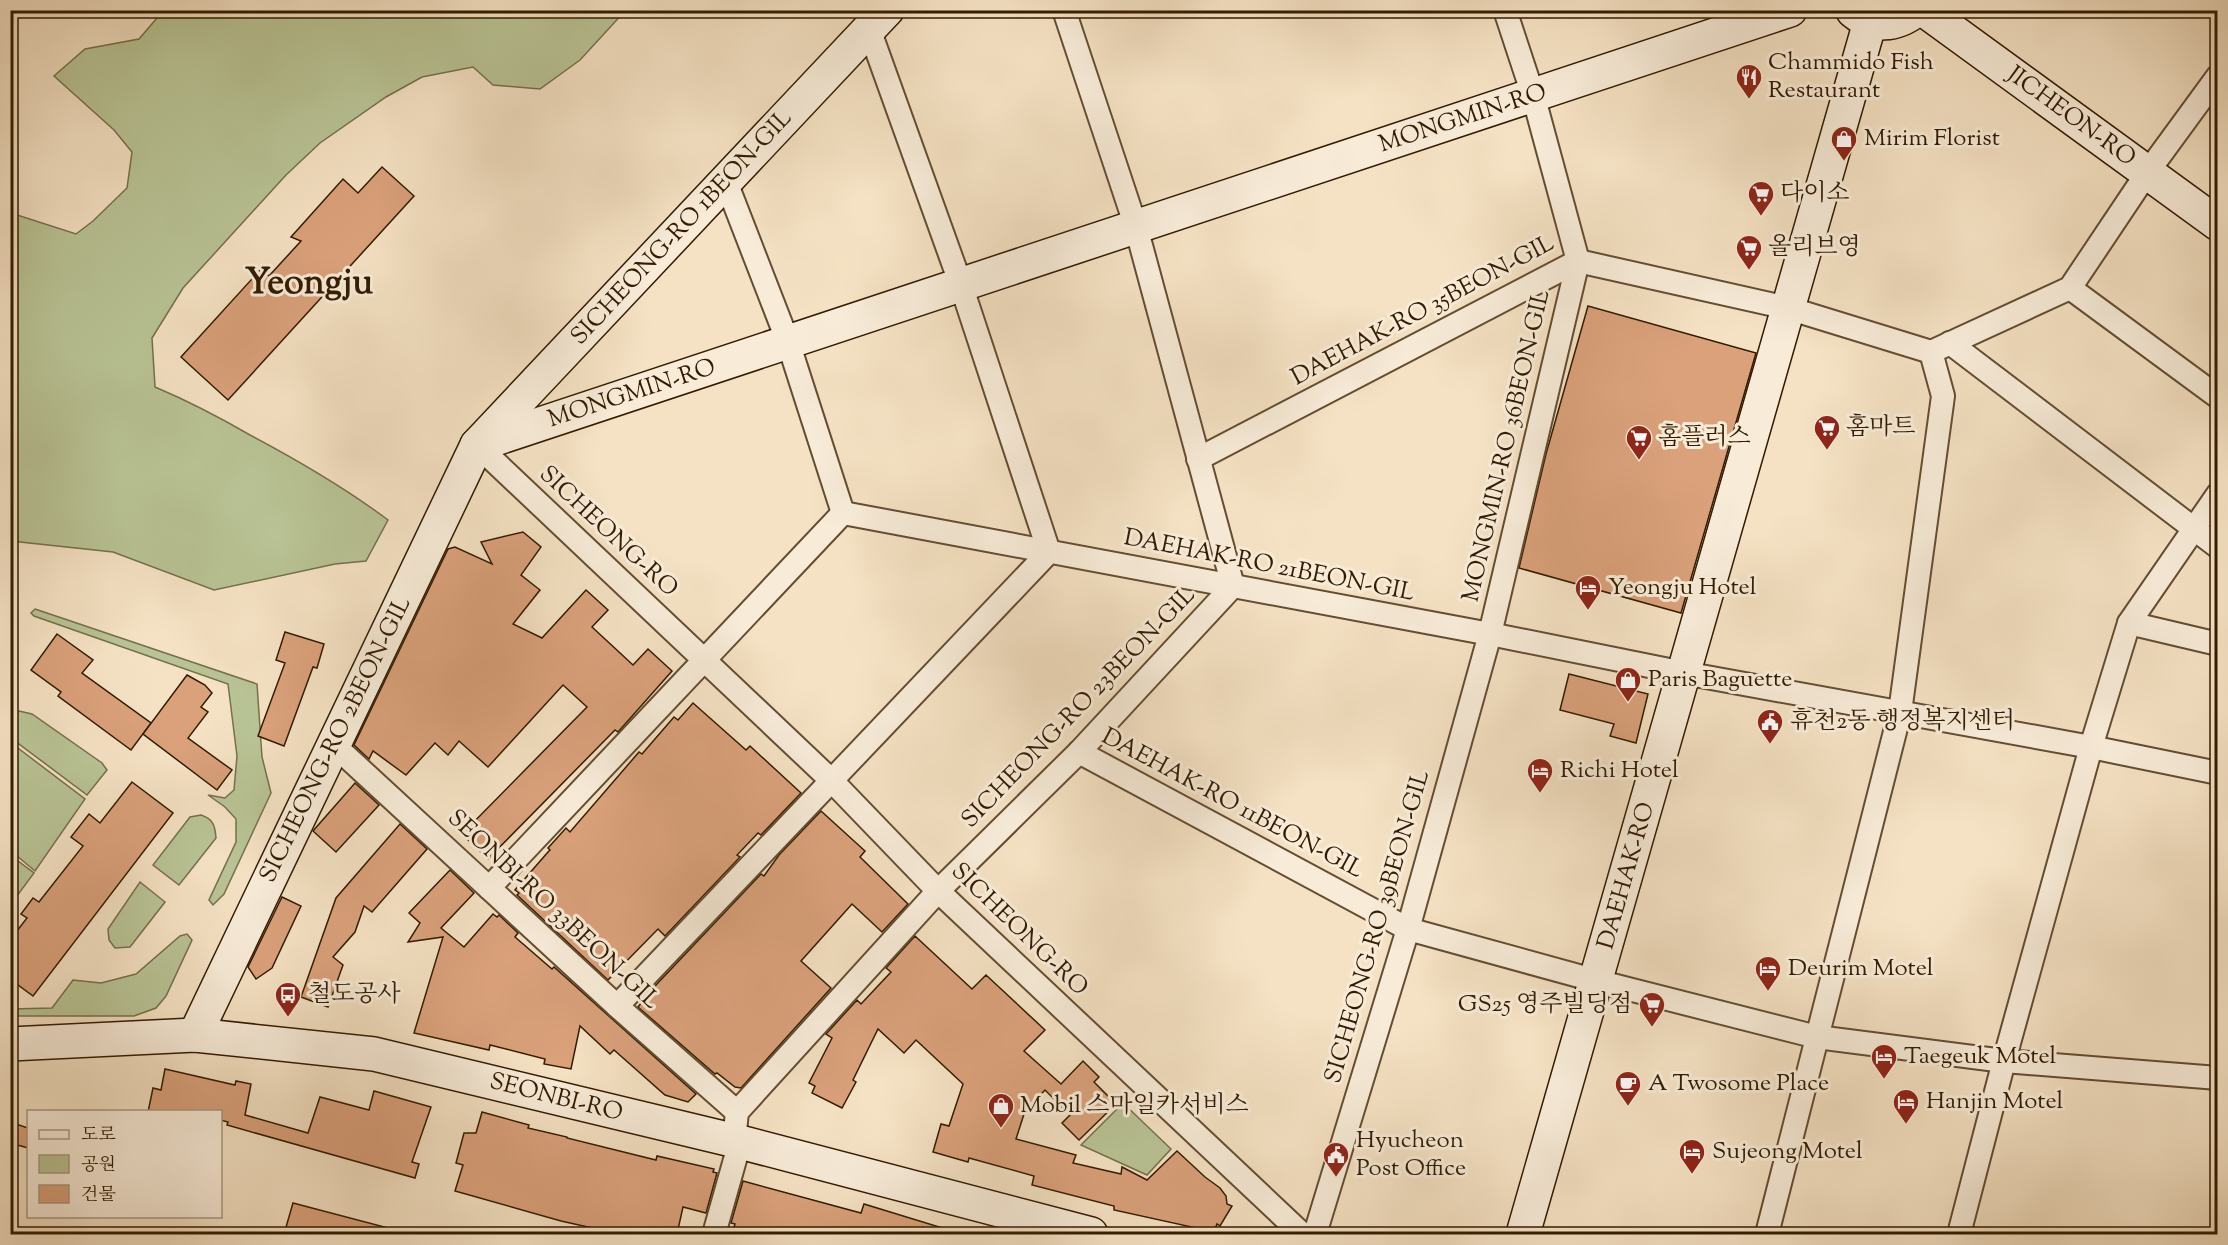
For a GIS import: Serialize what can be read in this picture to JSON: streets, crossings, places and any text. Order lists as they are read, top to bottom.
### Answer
{
  "streets": {
    "main road": [
      "JICHEON-RO",
      "MONGMIN-RO",
      "SICHEONG-RO 1BEON-GIL",
      "SICHEONG-RO 2BEON-GIL",
      "DAEHAK-RO",
      "SEONBI-RO"
    ],
    "street": [
      "DAEHAK-RO 35BEON-GIL",
      "MONGMIN-RO 36BEON-GIL",
      "SICHEONG-RO",
      "DAEHAK-RO 21BEON-GIL",
      "SICHEONG-RO 23BEON-GIL",
      "DAEHAK-RO 11BEON-GIL",
      "SEONBI-RO 33BEON-GIL",
      "SICHEONG-RO 39BEON-GIL"
    ]
  },
  "crossings": [
    ["MONGMIN-RO", "SICHEONG-RO 1BEON-GIL"],
    ["MONGMIN-RO", "MONGMIN-RO 36BEON-GIL"],
    ["MONGMIN-RO", "SICHEONG-RO"],
    ["MONGMIN-RO", "SICHEONG-RO 2BEON-GIL"],
    ["SICHEONG-RO 1BEON-GIL", "SICHEONG-RO"],
    ["SICHEONG-RO 1BEON-GIL", "SICHEONG-RO 2BEON-GIL"],
    ["DAEHAK-RO 35BEON-GIL", "MONGMIN-RO 36BEON-GIL"],
    ["DAEHAK-RO 35BEON-GIL", "DAEHAK-RO"],
    ["MONGMIN-RO 36BEON-GIL", "DAEHAK-RO 21BEON-GIL"],
    ["MONGMIN-RO 36BEON-GIL", "SICHEONG-RO 39BEON-GIL"],
    ["SICHEONG-RO", "SICHEONG-RO 23BEON-GIL"],
    ["SICHEONG-RO", "SICHEONG-RO 2BEON-GIL"],
    ["DAEHAK-RO 21BEON-GIL", "SICHEONG-RO 23BEON-GIL"],
    ["DAEHAK-RO 21BEON-GIL", "DAEHAK-RO"],
    ["DAEHAK-RO 21BEON-GIL", "SICHEONG-RO 39BEON-GIL"],
    ["SICHEONG-RO 23BEON-GIL", "DAEHAK-RO 11BEON-GIL"],
    ["SICHEONG-RO 23BEON-GIL", "SEONBI-RO 33BEON-GIL"],
    ["SICHEONG-RO 23BEON-GIL", "SEONBI-RO"],
    ["SICHEONG-RO 2BEON-GIL", "SEONBI-RO 33BEON-GIL"],
    ["SICHEONG-RO 2BEON-GIL", "SEONBI-RO"],
    ["DAEHAK-RO 11BEON-GIL", "DAEHAK-RO"],
    ["DAEHAK-RO 11BEON-GIL", "SICHEONG-RO 39BEON-GIL"],
    ["SEONBI-RO 33BEON-GIL", "SEONBI-RO"]
  ],
  "districts": ["Yeongju"],
  "places": {
    "restaurant": ["Chammido Fish Restaurant"],
    "shop": ["Mirim Florist", "Paris Baguette", "Mobil 스마일카서비스"],
    "supermarket": [
      "다이소",
      "올리브영",
      "홈마트",
      "홈플러스",
      "GS25 영주빌딩점"
    ],
    "hotel": [
      "Yeongju Hotel",
      "Richi Hotel",
      "Deurim Motel",
      "Taegeuk Motel",
      "Hanjin Motel",
      "Sujeong Motel"
    ],
    "public building": ["휴천2동 행정복지센터", "Hyucheon Post Office"],
    "bus stop": ["철도공사"],
    "cafe": ["A Twosome Place"]
  },
  "legend": ["도로", "공원", "건물"]
}
